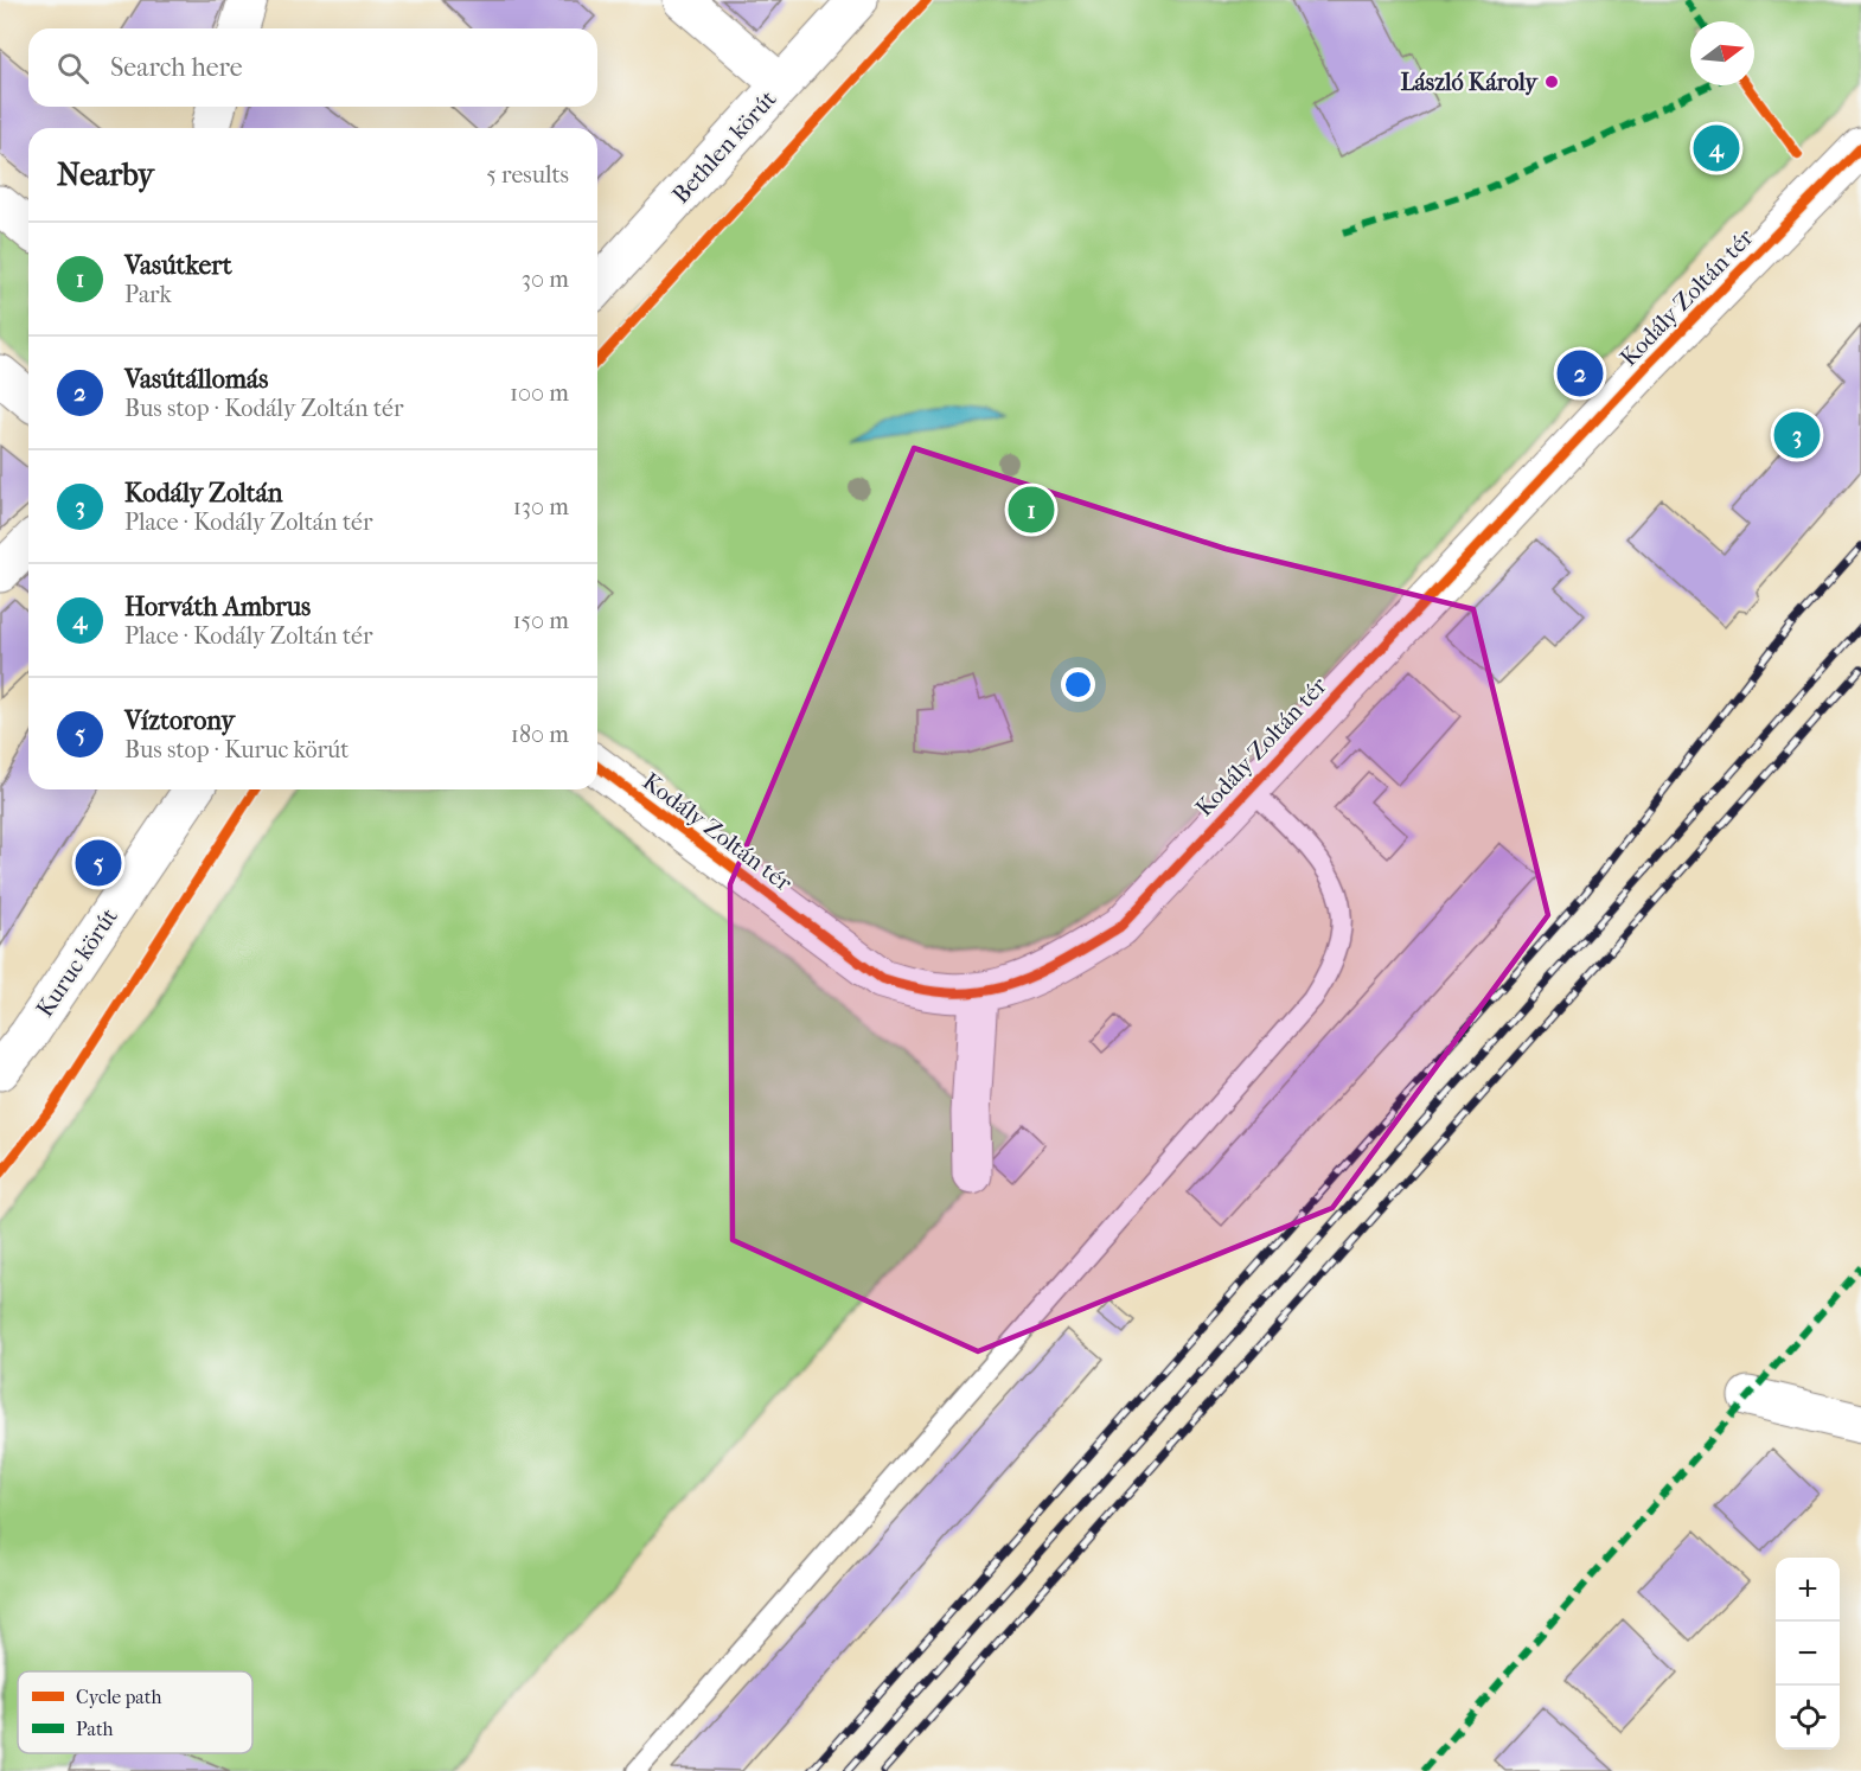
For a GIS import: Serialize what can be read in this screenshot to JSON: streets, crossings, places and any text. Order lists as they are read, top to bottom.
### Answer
{
  "streets": {
    "street": ["Bethlen körút", "Kodály Zoltán tér", "Kuruc körút"]
  },
  "places": ["László Károly"],
  "legend": ["Cycle path", "Path"],
  "north": "right",
  "page": {
    "search": "Search here",
    "pins": [
      "4",
      "2",
      "3",
      "1",
      "5"
    ],
    "heading": ["Nearby", "5 results"],
    "list": [
      {
        "mark": "1",
        "name": "Vasútkert",
        "note": "Park",
        "value": "30 m"
      },
      {
        "mark": "2",
        "name": "Vasútállomás",
        "note": "Bus stop · Kodály Zoltán tér",
        "value": "100 m"
      },
      {
        "mark": "3",
        "name": "Kodály Zoltán",
        "note": "Place · Kodály Zoltán tér",
        "value": "130 m"
      },
      {
        "mark": "4",
        "name": "Horváth Ambrus",
        "note": "Place · Kodály Zoltán tér",
        "value": "150 m"
      },
      {
        "mark": "5",
        "name": "Víztorony",
        "note": "Bus stop · Kuruc körút",
        "value": "180 m"
      }
    ],
    "map_buttons": ["+", "−"]
  }
}
